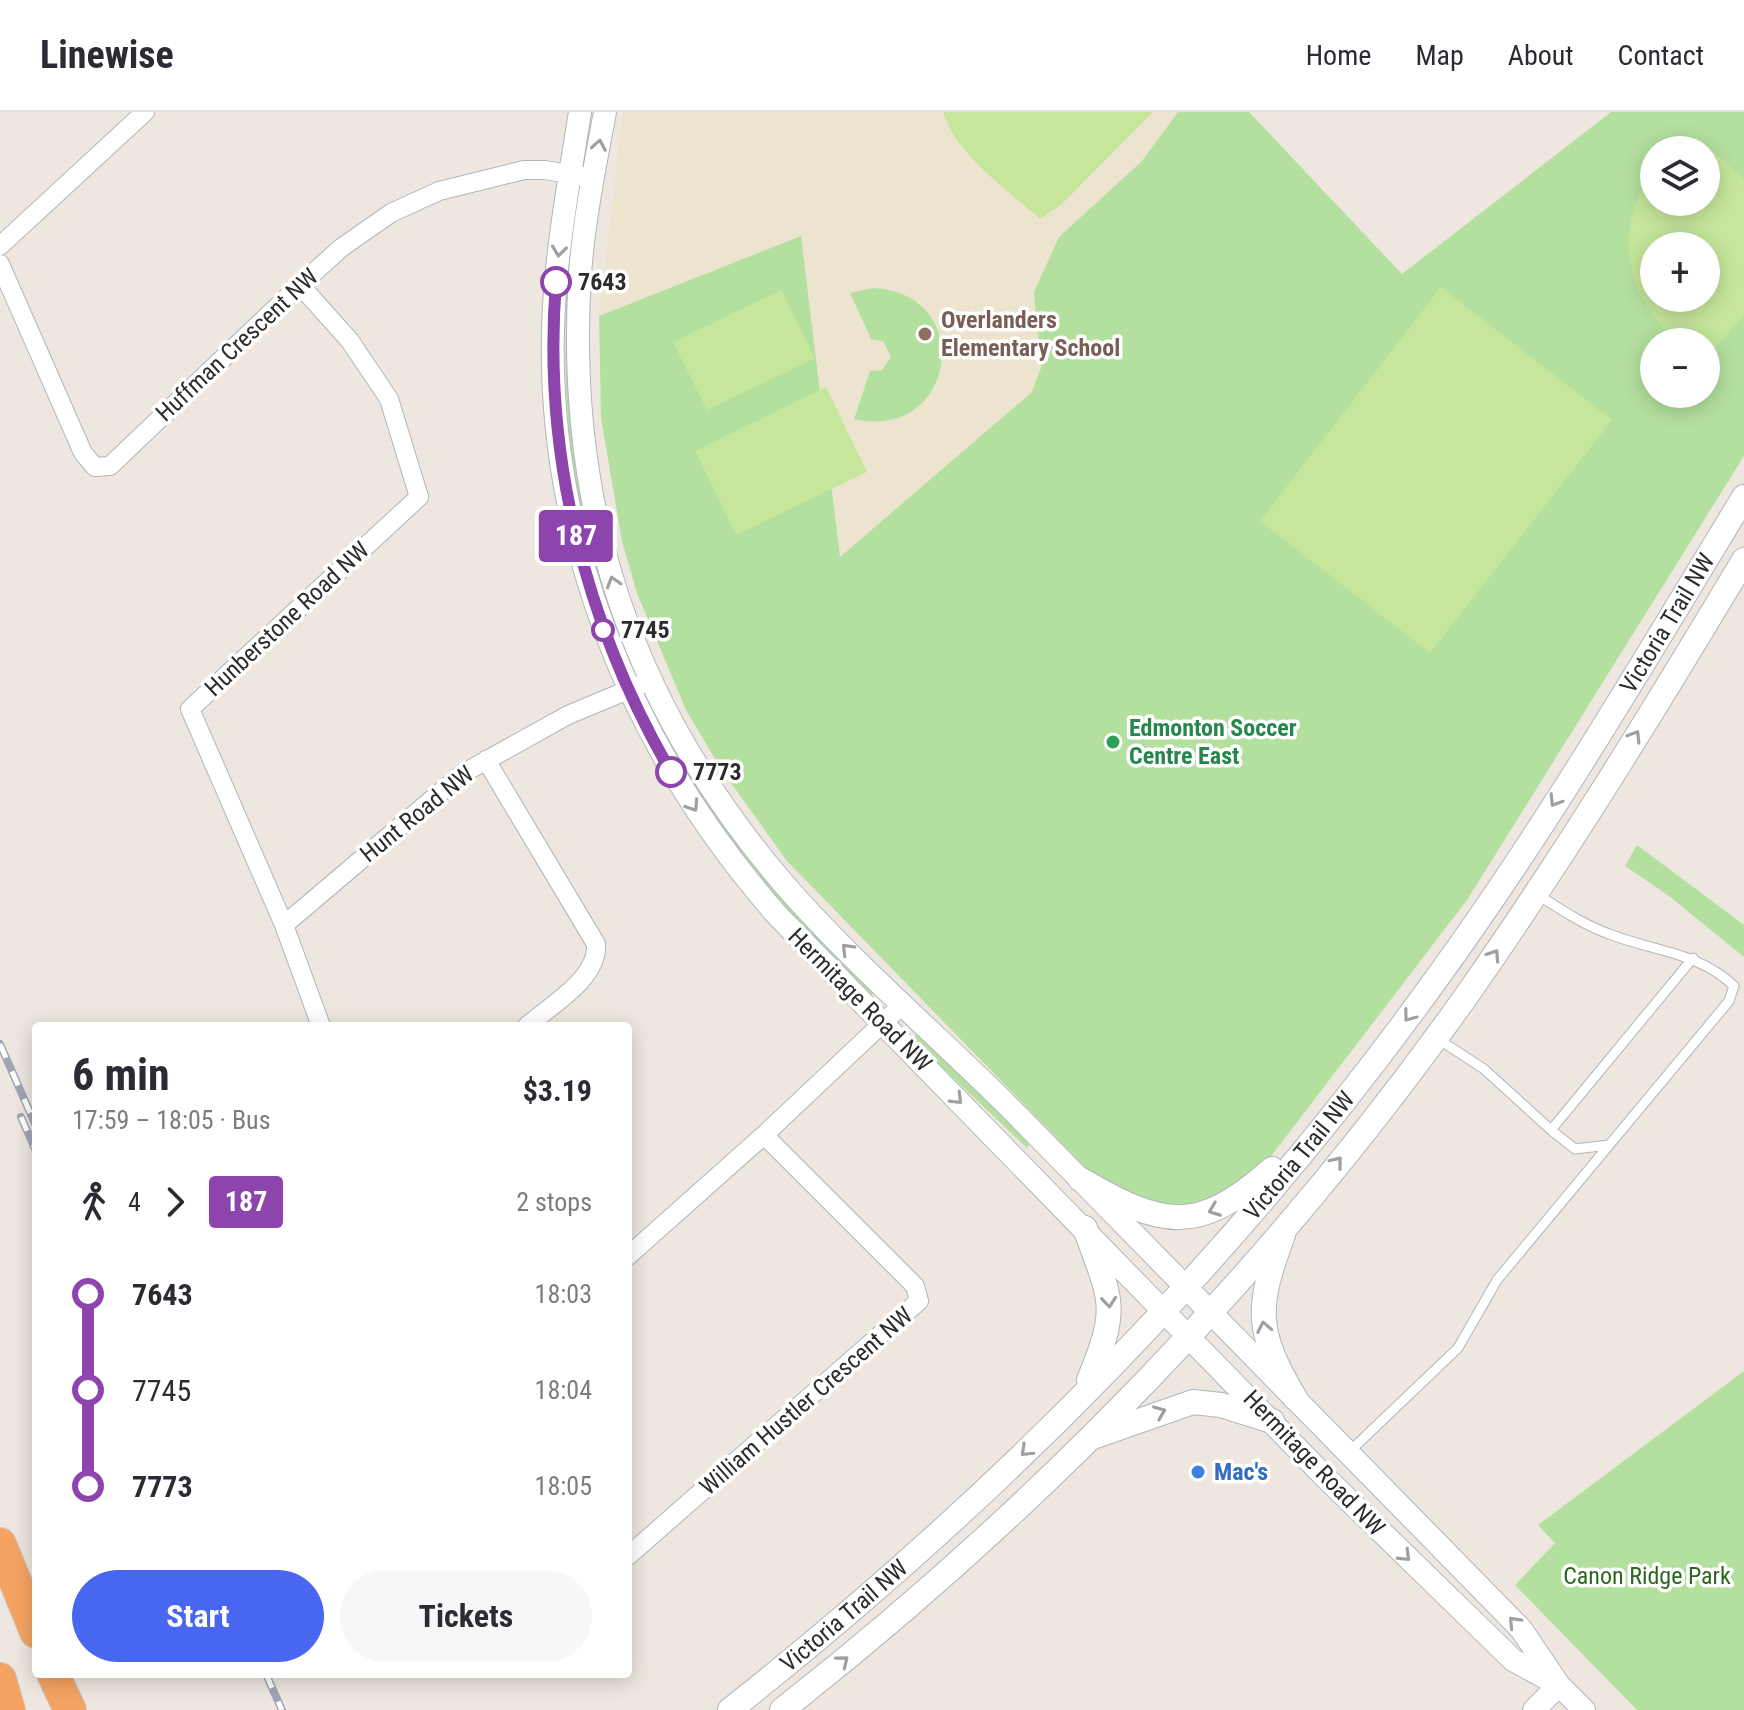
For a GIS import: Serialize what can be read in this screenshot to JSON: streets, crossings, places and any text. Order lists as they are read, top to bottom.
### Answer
{
  "streets": {
    "main road": ["Victoria Trail NW"],
    "street": [
      "Huffman Crescent NW",
      "Hunberstone Road NW",
      "Hunt Road NW",
      "Hermitage Road NW",
      "William Hustler Crescent NW"
    ]
  },
  "crossings": [
    ["Huffman Crescent NW", "Hunberstone Road NW"],
    ["Huffman Crescent NW", "Hermitage Road NW"],
    ["Hunberstone Road NW", "Hunt Road NW"],
    ["Victoria Trail NW", "Hermitage Road NW"],
    ["Hunt Road NW", "Hermitage Road NW"]
  ],
  "parks": ["Canon Ridge Park"],
  "places": [
    "7643",
    "Overlanders Elementary School",
    "7745",
    "Edmonton Soccer Centre East",
    "7773",
    "Mac's"
  ],
  "lines": ["bus line 187"],
  "page": {
    "header": "Linewise",
    "nav": [
      "Home",
      "Map",
      "About",
      "Contact"
    ],
    "on_map": "187",
    "map_buttons": ["+", "−"],
    "heading": ["6 min", "17:59 – 18:05 · Bus", "$3.19"],
    "legs": ["4", "187", "2 stops"],
    "list": [
      {
        "name": "7643",
        "value": "18:03"
      },
      {
        "name": "7745",
        "value": "18:04"
      },
      {
        "name": "7773",
        "value": "18:05"
      }
    ],
    "buttons": ["Start", "Tickets"]
  }
}
